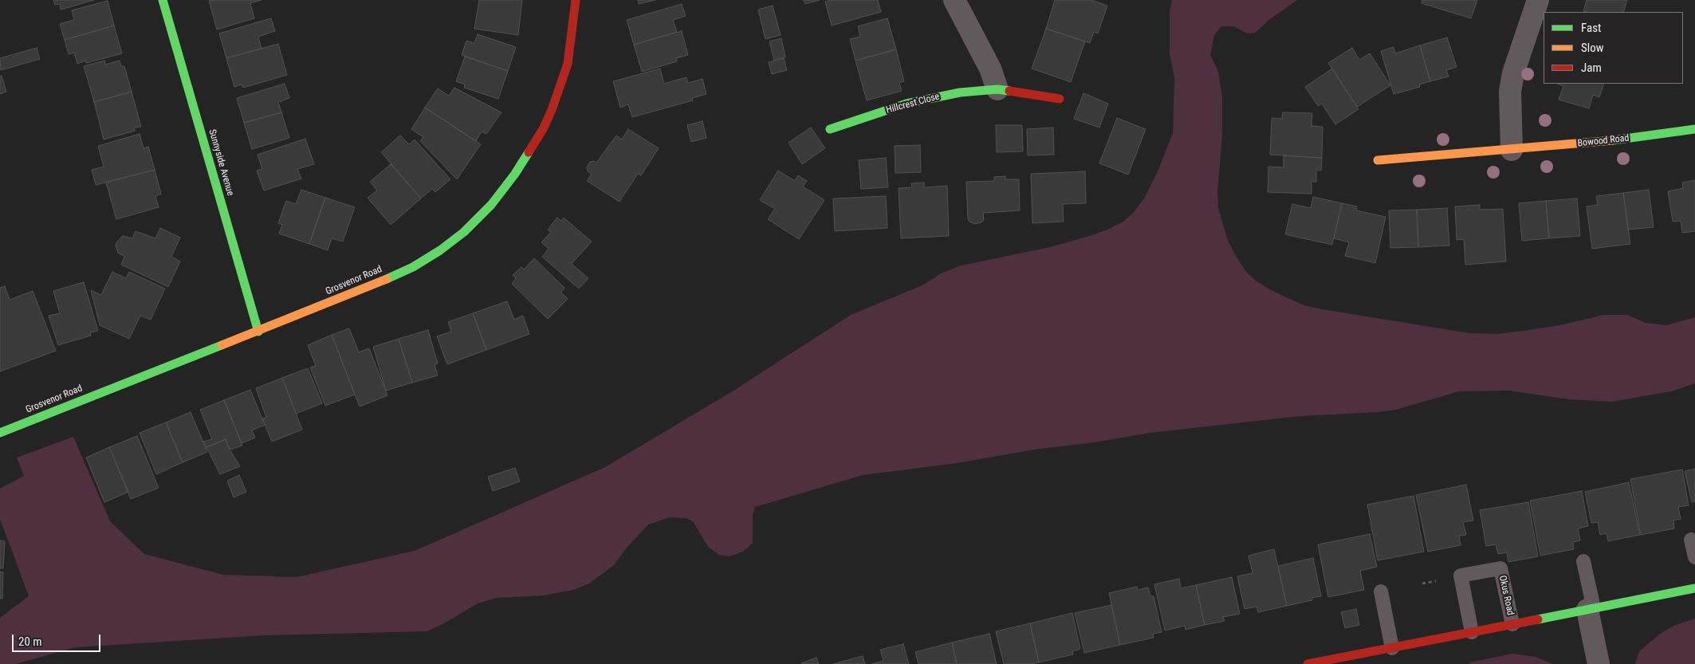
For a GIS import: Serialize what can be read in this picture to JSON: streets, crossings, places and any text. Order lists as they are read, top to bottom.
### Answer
{
  "streets": {
    "street": [
      "Hillcrest Close",
      "Bowood Road",
      "Sunnyside Avenue",
      "Grosvenor Road",
      "Okus Road"
    ]
  },
  "crossings": [
    ["Sunnyside Avenue", "Grosvenor Road"]
  ],
  "legend": ["Fast", "Slow", "Jam"],
  "scale_bar": "20 m"
}
